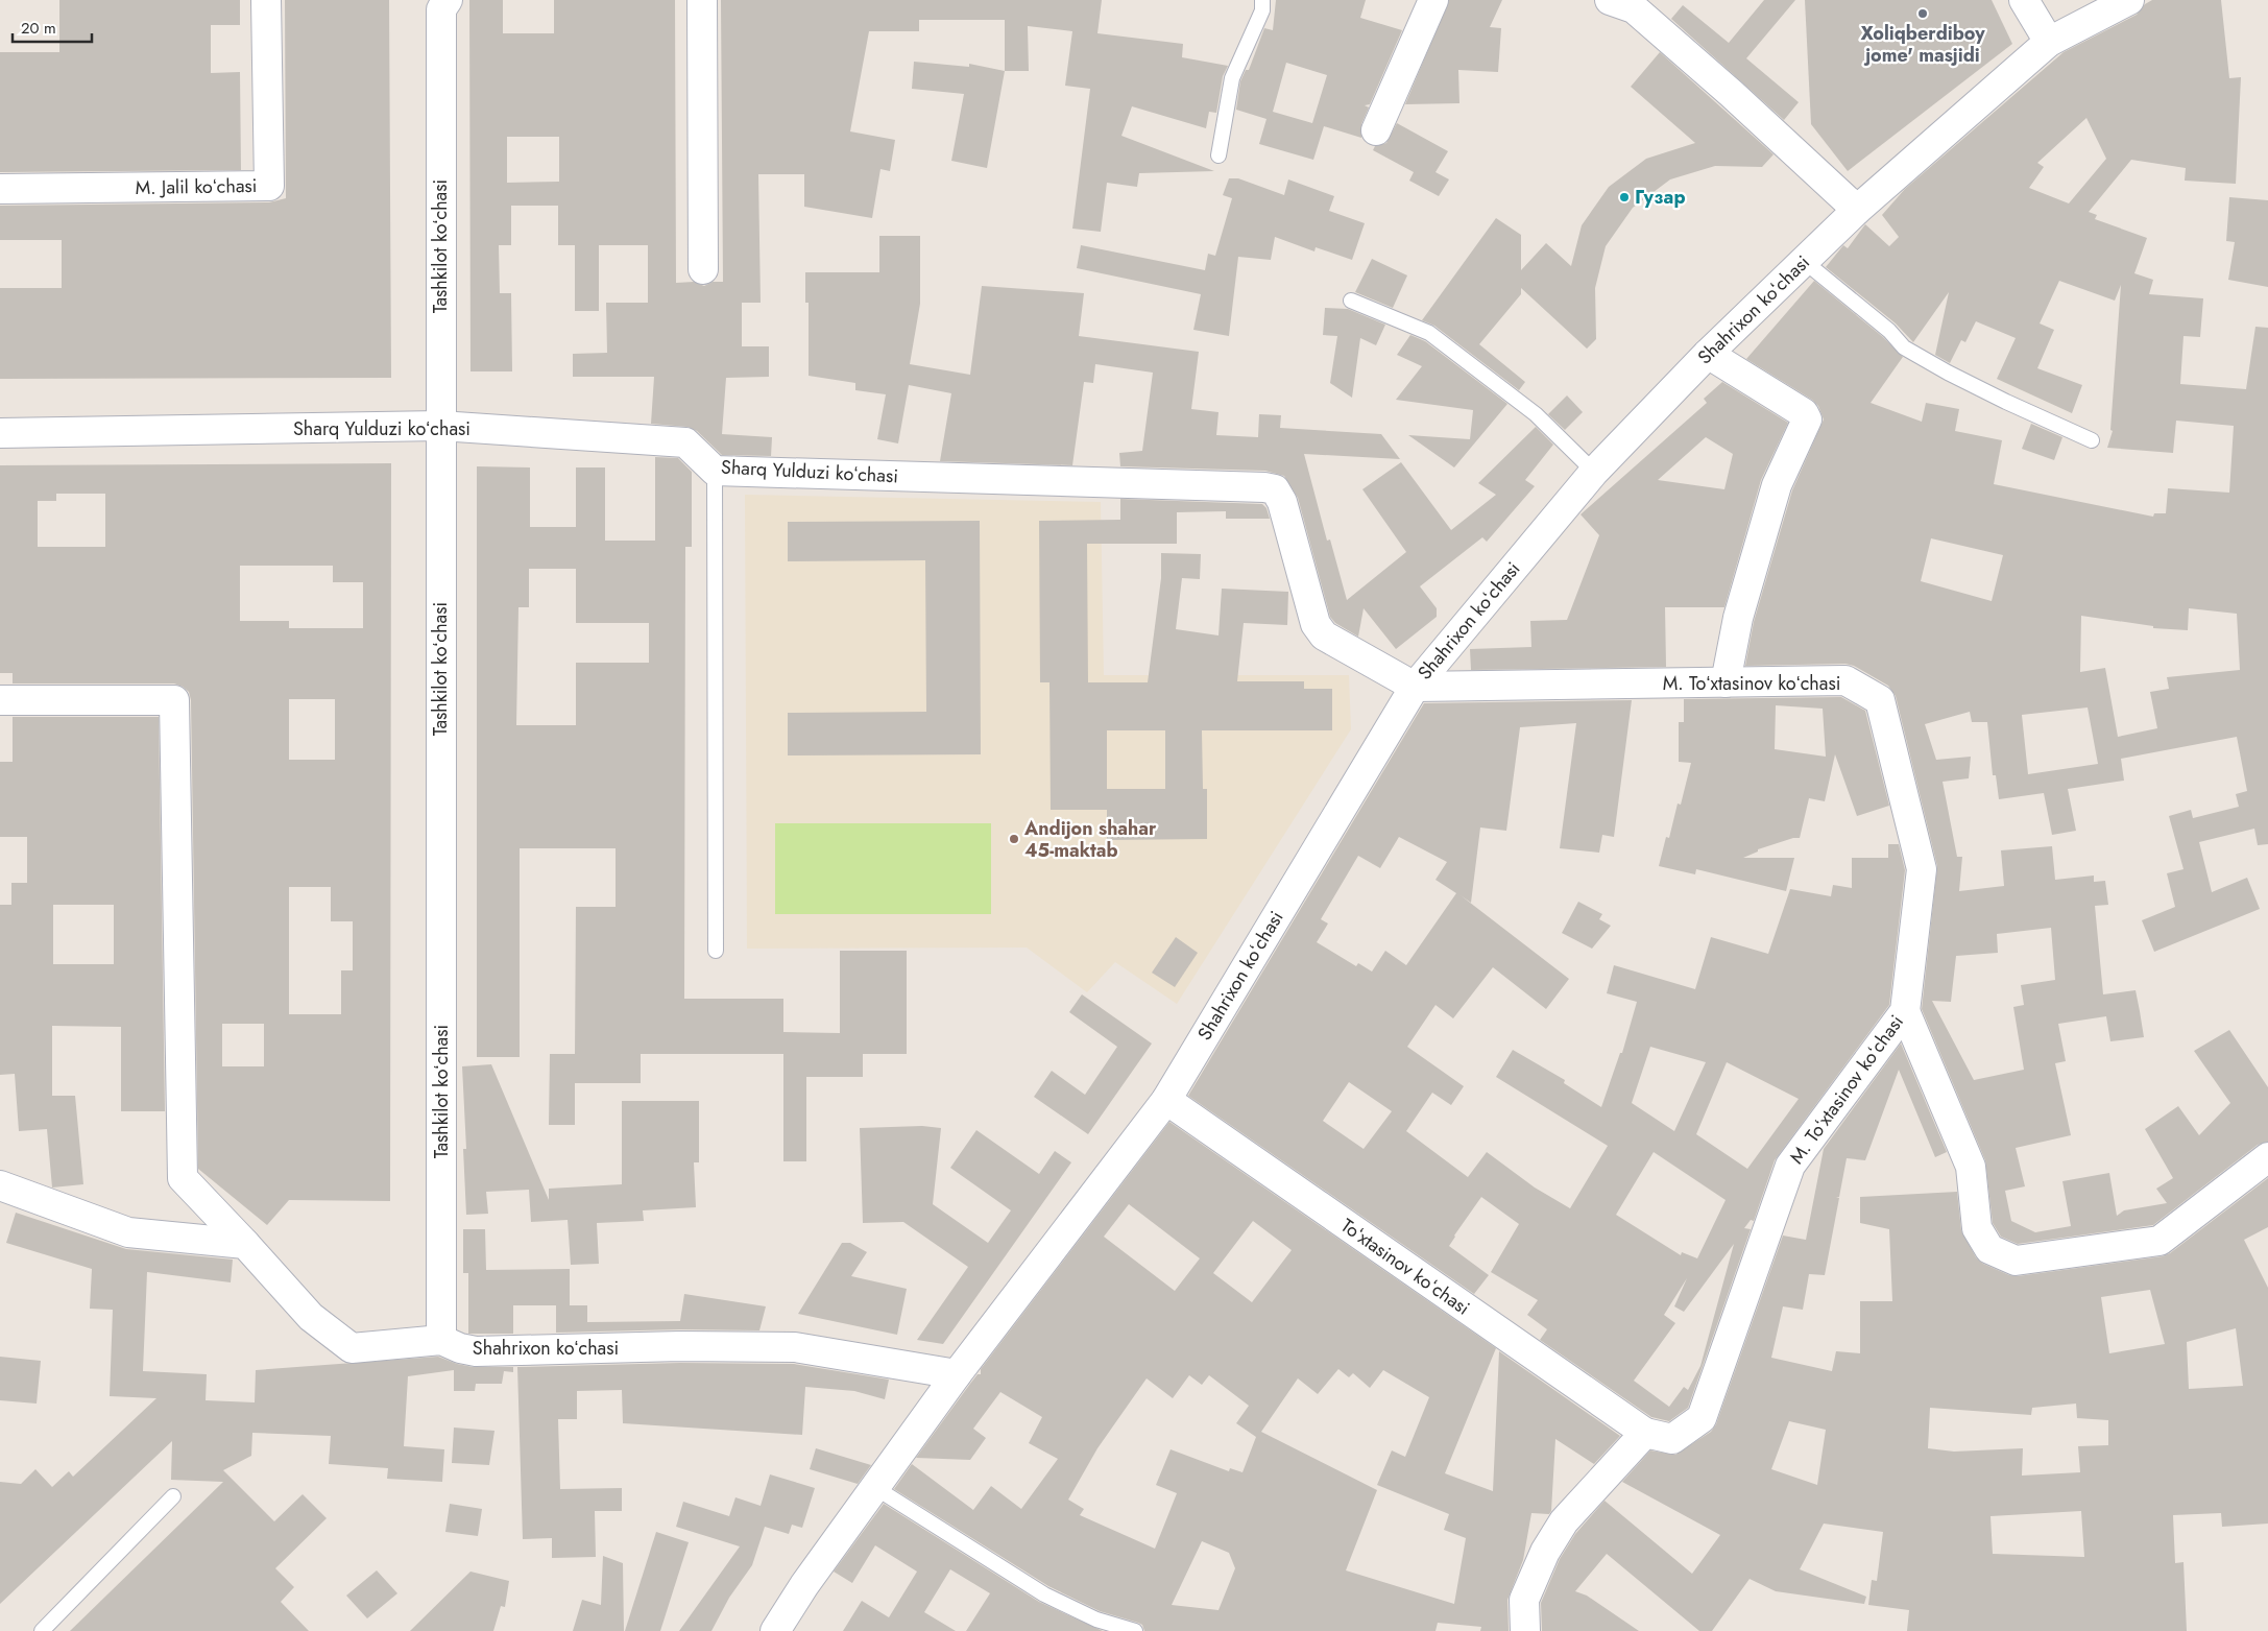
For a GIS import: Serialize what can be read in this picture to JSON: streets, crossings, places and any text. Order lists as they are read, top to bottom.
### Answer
{
  "streets": {
    "street": [
      "M. Jalil koʻchasi",
      "Tashkilot koʻchasi",
      "Shahrixon koʻchasi",
      "Sharq Yulduzi koʻchasi",
      "M. Toʻxtasinov koʻchasi",
      "Toʻxtasinov koʻchasi"
    ]
  },
  "crossings": [
    ["Tashkilot koʻchasi", "Shahrixon koʻchasi"],
    ["Tashkilot koʻchasi", "Sharq Yulduzi koʻchasi"],
    ["Shahrixon koʻchasi", "Sharq Yulduzi koʻchasi"],
    ["Shahrixon koʻchasi", "M. Toʻxtasinov koʻchasi"],
    ["Shahrixon koʻchasi", "Toʻxtasinov koʻchasi"],
    ["Sharq Yulduzi koʻchasi", "M. Toʻxtasinov koʻchasi"],
    ["M. Toʻxtasinov koʻchasi", "Toʻxtasinov koʻchasi"]
  ],
  "places": ["Xoliqberdiboy jome' masjidi", "Гузар", "Andijon shahar 45-maktab"],
  "scale_bar": "20 m"
}
